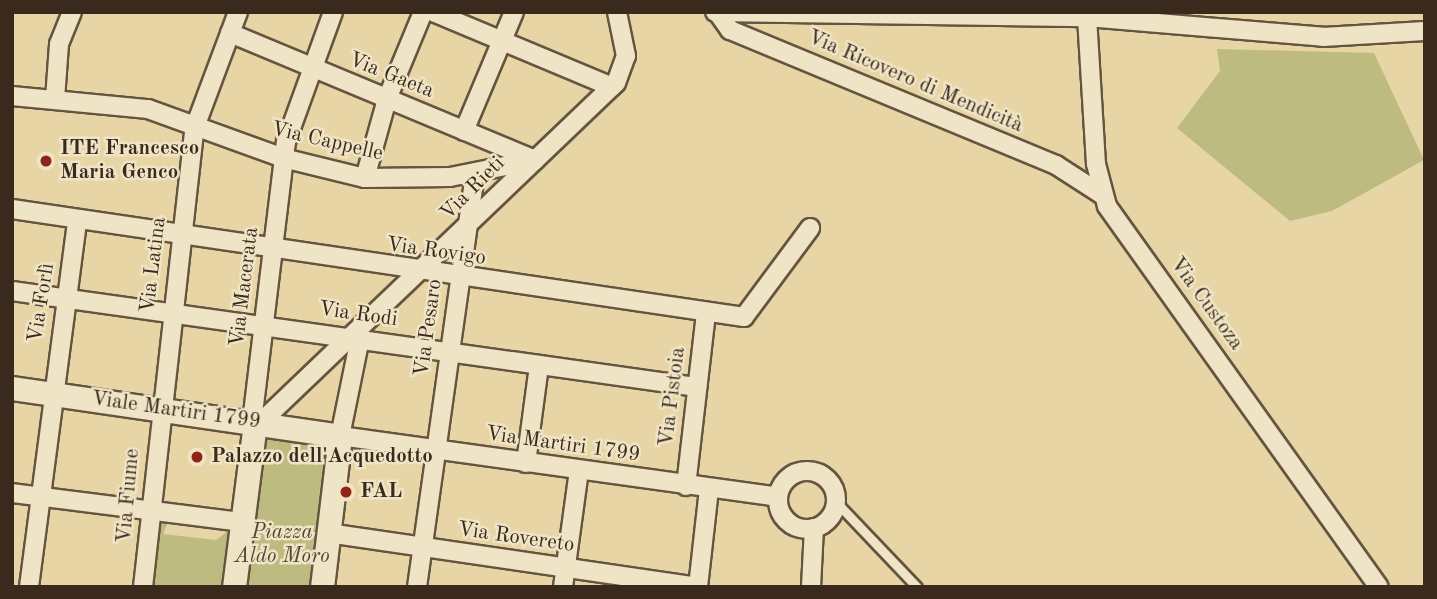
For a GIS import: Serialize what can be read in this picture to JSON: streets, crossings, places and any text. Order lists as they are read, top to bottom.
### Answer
{
  "streets": {
    "street": [
      "Via Gaeta",
      "Via Ricovero di Mendicità",
      "Via Cappelle",
      "Via Rieti",
      "Via Rovigo",
      "Via Latina",
      "Via Macerata",
      "Via Forlì",
      "Via Custoza",
      "Via Rodi",
      "Via Pesaro",
      "Via Pistoia",
      "Viale Martiri 1799",
      "Via Martiri 1799",
      "Via Fiume",
      "Via Rovereto"
    ]
  },
  "crossings": [
    ["Via Gaeta", "Via Cappelle"],
    ["Via Gaeta", "Via Rieti"],
    ["Via Gaeta", "Via Latina"],
    ["Via Gaeta", "Via Macerata"],
    ["Via Ricovero di Mendicità", "Via Custoza"],
    ["Via Cappelle", "Via Rieti"],
    ["Via Cappelle", "Via Latina"],
    ["Via Cappelle", "Via Macerata"],
    ["Via Cappelle", "Via Pesaro"],
    ["Via Rieti", "Via Rovigo"],
    ["Via Rieti", "Via Macerata"],
    ["Via Rieti", "Via Rodi"],
    ["Via Rieti", "Via Pesaro"],
    ["Via Rieti", "Viale Martiri 1799"],
    ["Via Rovigo", "Via Latina"],
    ["Via Rovigo", "Via Macerata"],
    ["Via Rovigo", "Via Forlì"],
    ["Via Rovigo", "Via Pesaro"],
    ["Via Rovigo", "Via Pistoia"],
    ["Via Latina", "Via Rodi"],
    ["Via Latina", "Viale Martiri 1799"],
    ["Via Latina", "Via Fiume"],
    ["Via Macerata", "Via Rodi"],
    ["Via Macerata", "Viale Martiri 1799"],
    ["Via Forlì", "Via Rodi"],
    ["Via Forlì", "Viale Martiri 1799"],
    ["Via Rodi", "Via Pesaro"],
    ["Via Rodi", "Via Pistoia"],
    ["Via Pesaro", "Via Martiri 1799"],
    ["Via Pesaro", "Via Rovereto"],
    ["Via Pistoia", "Via Martiri 1799"],
    ["Viale Martiri 1799", "Via Martiri 1799"],
    ["Viale Martiri 1799", "Via Fiume"]
  ],
  "parks": ["Piazza Aldo Moro"],
  "places": ["ITE Francesco Maria Genco", "Palazzo dell'Acquedotto", "FAL"]
}
